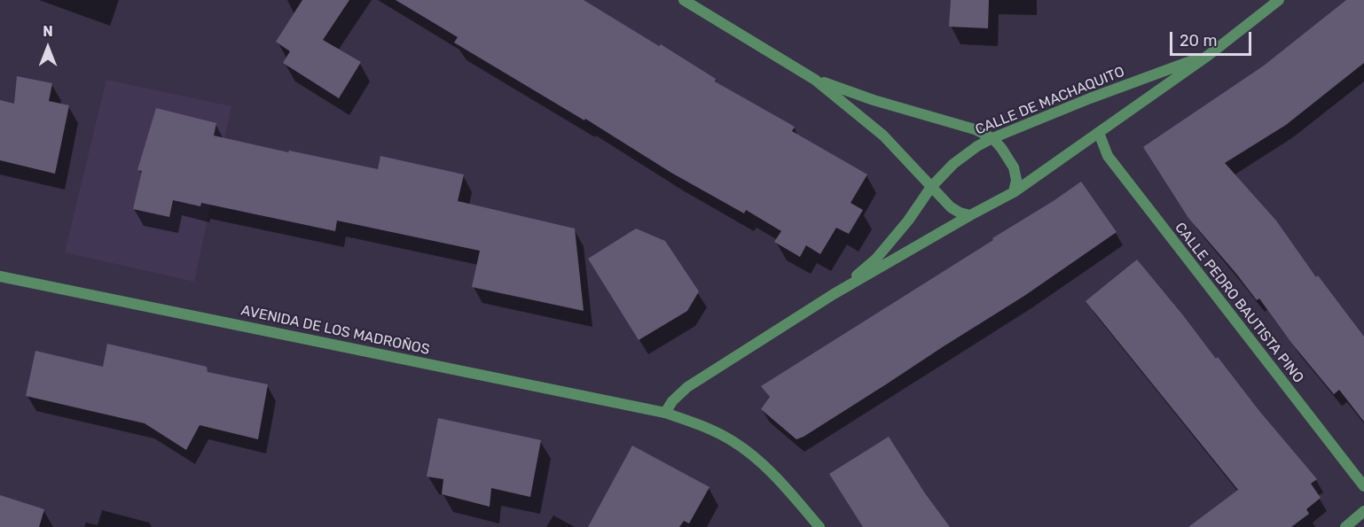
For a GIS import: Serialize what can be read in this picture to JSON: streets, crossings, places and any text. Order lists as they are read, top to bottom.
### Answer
{
  "streets": {
    "street": ["CALLE DE MACHAQUITO", "CALLE PEDRO BAUTISTA PINO", "AVENIDA DE LOS MADROÑOS"]
  },
  "crossings": [
    ["CALLE DE MACHAQUITO", "CALLE PEDRO BAUTISTA PINO"],
    ["CALLE DE MACHAQUITO", "AVENIDA DE LOS MADROÑOS"]
  ],
  "scale_bar": "20 m",
  "north": "top"
}
